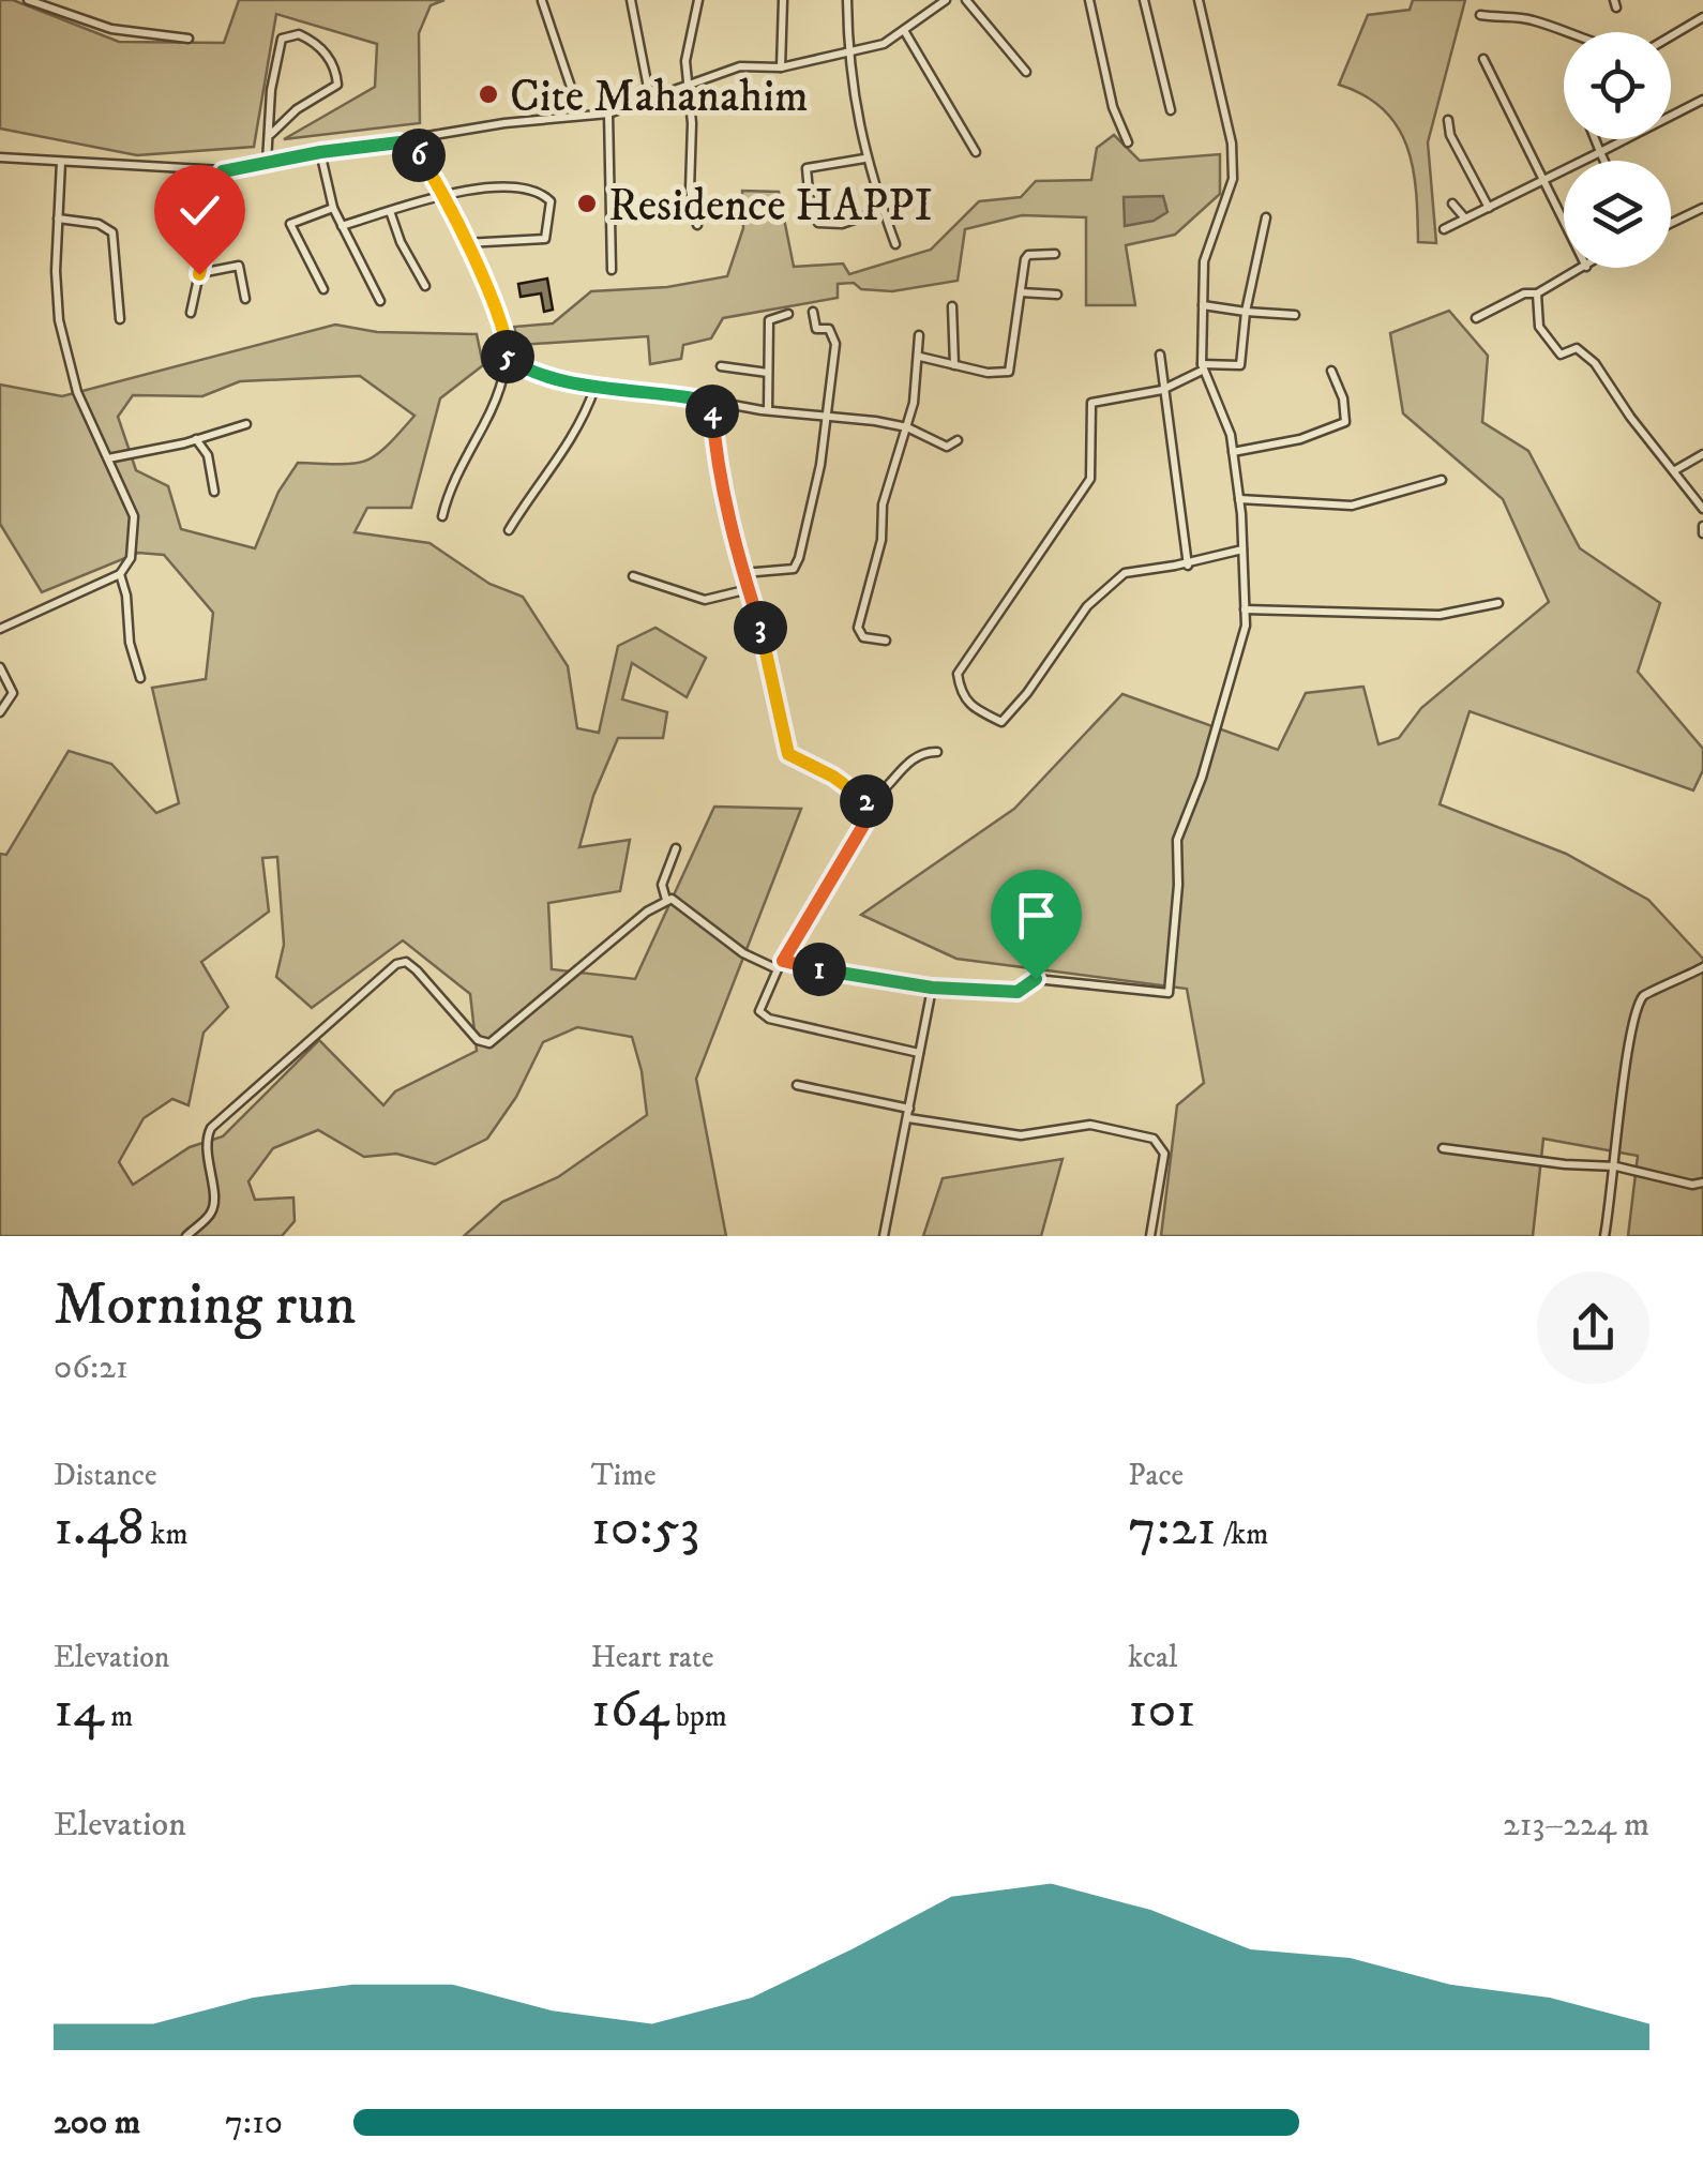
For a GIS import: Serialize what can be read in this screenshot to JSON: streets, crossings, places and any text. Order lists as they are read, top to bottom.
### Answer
{
  "places": ["Cite Mahanahim", "Residence HAPPI"],
  "page": {
    "pins": [
      "6",
      "5",
      "4",
      "3",
      "2",
      "1"
    ],
    "heading": ["Morning run", "06:21"],
    "stats": [
      ["Distance", "1.48 km"],
      ["Time", "10:53"],
      ["Pace", "7:21 /km"],
      ["Elevation", "14 m"],
      ["Heart rate", "164 bpm"],
      ["kcal", "101"]
    ],
    "chart": ["Elevation", "213–224 m"],
    "list": [
      {
        "name": "200 m",
        "note": "7:10"
      }
    ]
  }
}
